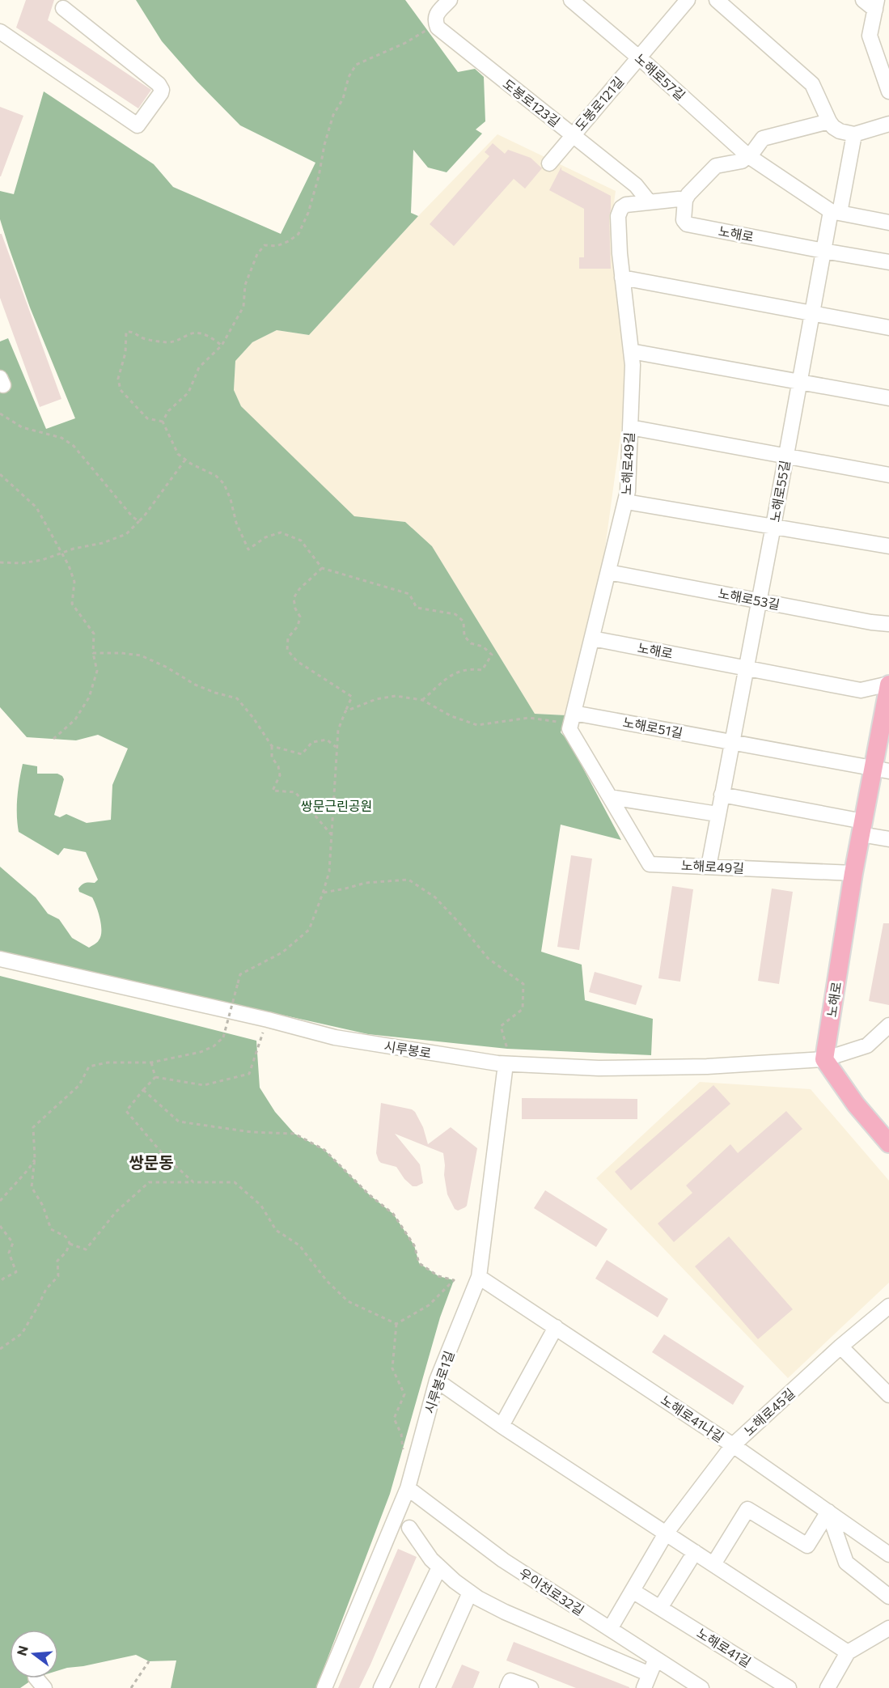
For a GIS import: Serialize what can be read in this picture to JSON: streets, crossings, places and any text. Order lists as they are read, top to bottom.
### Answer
{
  "streets": {
    "main road": ["노해로"],
    "street": [
      "노해로57길",
      "도봉로123길",
      "도봉로121길",
      "노해로49길",
      "노해로55길",
      "노해로53길",
      "노해로51길",
      "시루봉로",
      "시루봉로1길",
      "노해로45길",
      "노해로41나길",
      "우이천로32길",
      "노해로41길"
    ]
  },
  "crossings": [
    ["노해로57길", "도봉로121길"],
    ["노해로57길", "노해로55길"],
    ["도봉로123길", "도봉로121길"],
    ["도봉로123길", "노해로49길"],
    ["노해로", "노해로49길"],
    ["노해로", "노해로55길"],
    ["노해로", "노해로51길"],
    ["노해로", "시루봉로"],
    ["노해로49길", "노해로53길"],
    ["노해로49길", "노해로51길"],
    ["노해로55길", "노해로53길"],
    ["시루봉로", "시루봉로1길"],
    ["시루봉로1길", "노해로41나길"],
    ["시루봉로1길", "우이천로32길"],
    ["노해로45길", "노해로41나길"],
    ["노해로45길", "우이천로32길"],
    ["노해로45길", "노해로41길"]
  ],
  "districts": ["쌍문동"],
  "parks": ["쌍문근린공원"],
  "north": "left"
}
